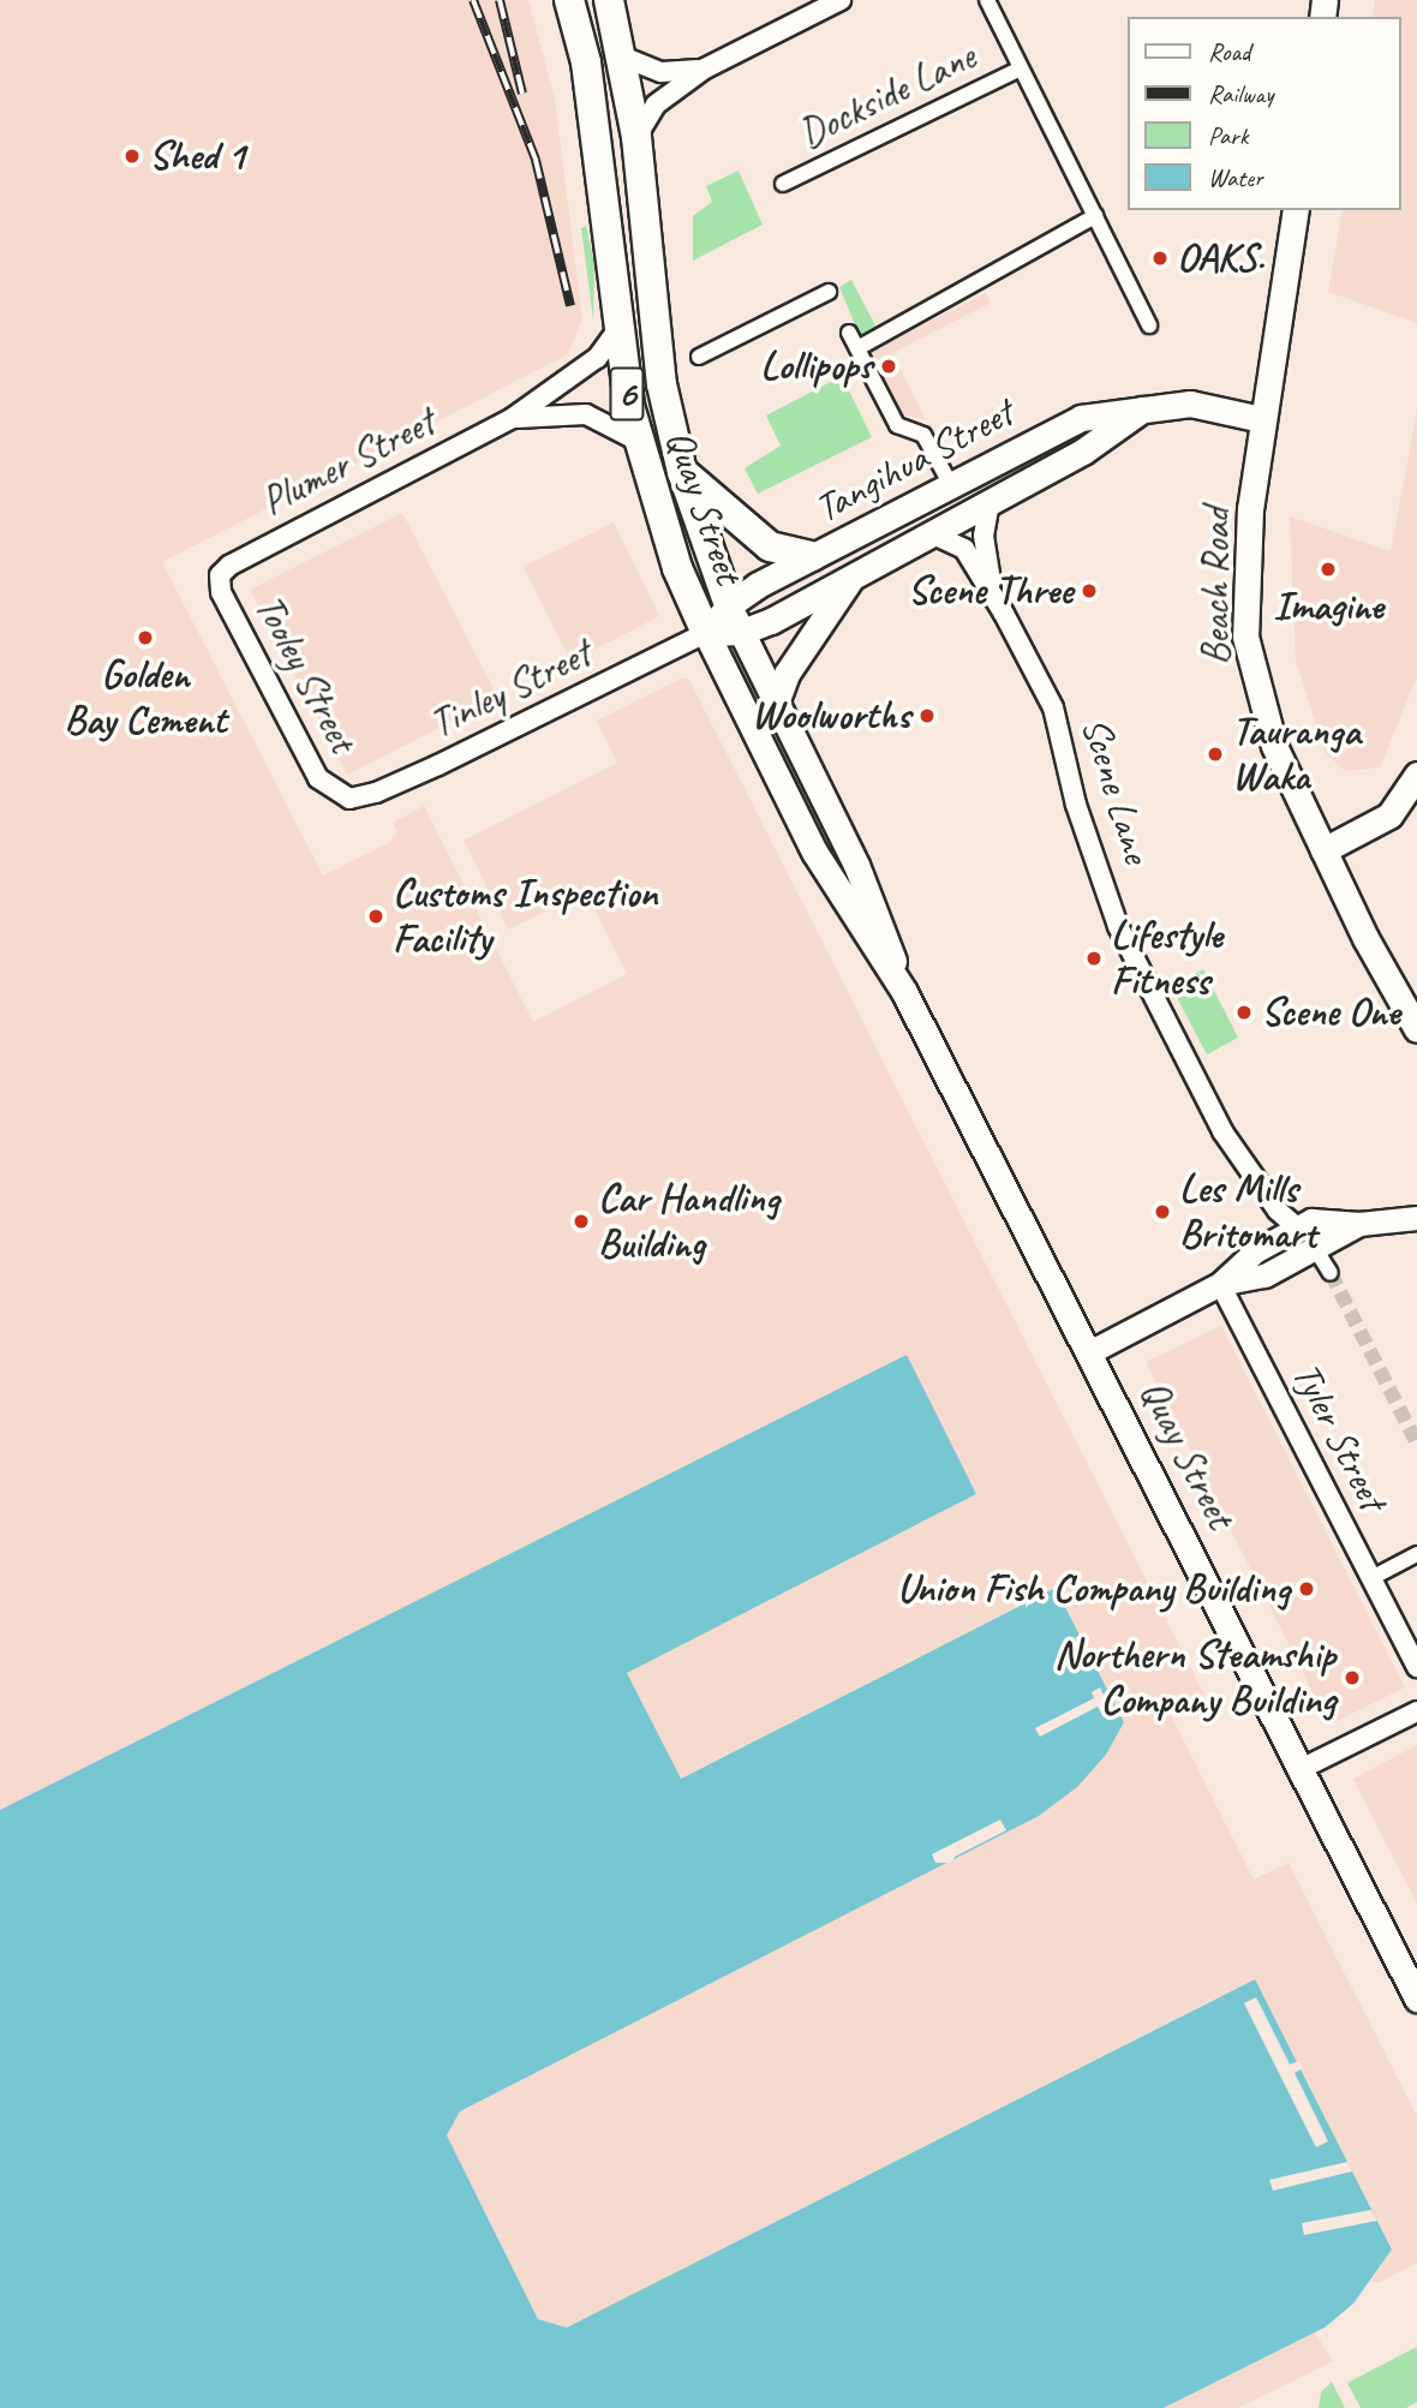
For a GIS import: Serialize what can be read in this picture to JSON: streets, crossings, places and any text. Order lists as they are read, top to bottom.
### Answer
{
  "streets": {
    "main road": [
      "6",
      "Tangihua Street",
      "Quay Street",
      "Beach Road"
    ],
    "street": [
      "Dockside Lane",
      "Plumer Street",
      "Tooley Street",
      "Tinley Street",
      "Scene Lane",
      "Tyler Street"
    ]
  },
  "crossings": [
    ["Tangihua Street", "Quay Street"],
    ["Tangihua Street", "Beach Road"],
    ["Tangihua Street", "Scene Lane"],
    ["Plumer Street", "Quay Street"],
    ["Plumer Street", "Tooley Street"],
    ["Quay Street", "Tinley Street"],
    ["Tooley Street", "Tinley Street"]
  ],
  "places": [
    "Shed 1",
    "OAKS.",
    "Lollipops",
    "Imagine",
    "Scene Three",
    "Golden Bay Cement",
    "Woolworths",
    "Tauranga Waka",
    "Customs Inspection Facility",
    "Lifestyle Fitness",
    "Scene One",
    "Les Mills Britomart",
    "Car Handling Building",
    "Union Fish Company Building",
    "Northern Steamship Company Building"
  ],
  "legend": [
    "Road",
    "Railway",
    "Park",
    "Water"
  ]
}
